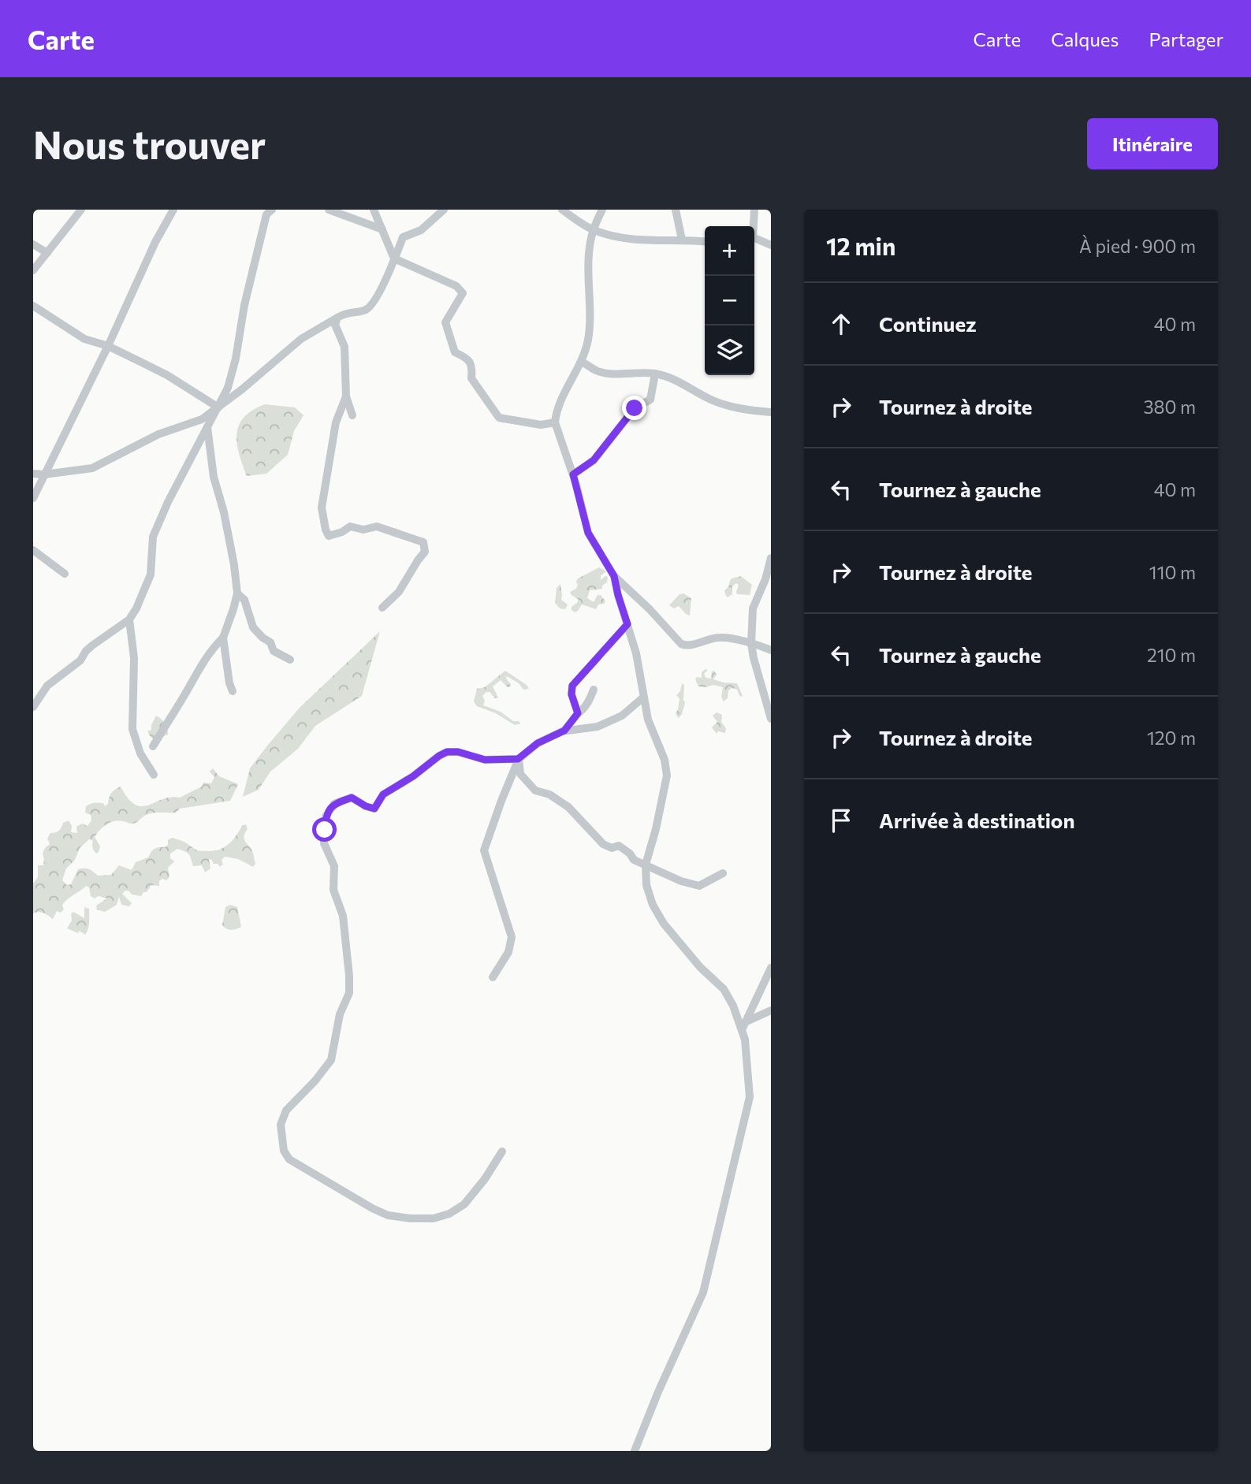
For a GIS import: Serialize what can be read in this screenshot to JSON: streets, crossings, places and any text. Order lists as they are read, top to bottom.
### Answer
{
  "page": {
    "header": "Carte",
    "nav": ["Carte", "Calques", "Partager"],
    "buttons": "Itinéraire",
    "title": "Nous trouver",
    "heading": ["12 min", "À pied · 900 m"],
    "map_buttons": ["+", "−"],
    "list": [
      ["Continuez", "40 m"],
      ["Tournez à droite", "380 m"],
      ["Tournez à gauche", "40 m"],
      ["Tournez à droite", "110 m"],
      ["Tournez à gauche", "210 m"],
      ["Tournez à droite", "120 m"],
      "Arrivée à destination"
    ]
  }
}
